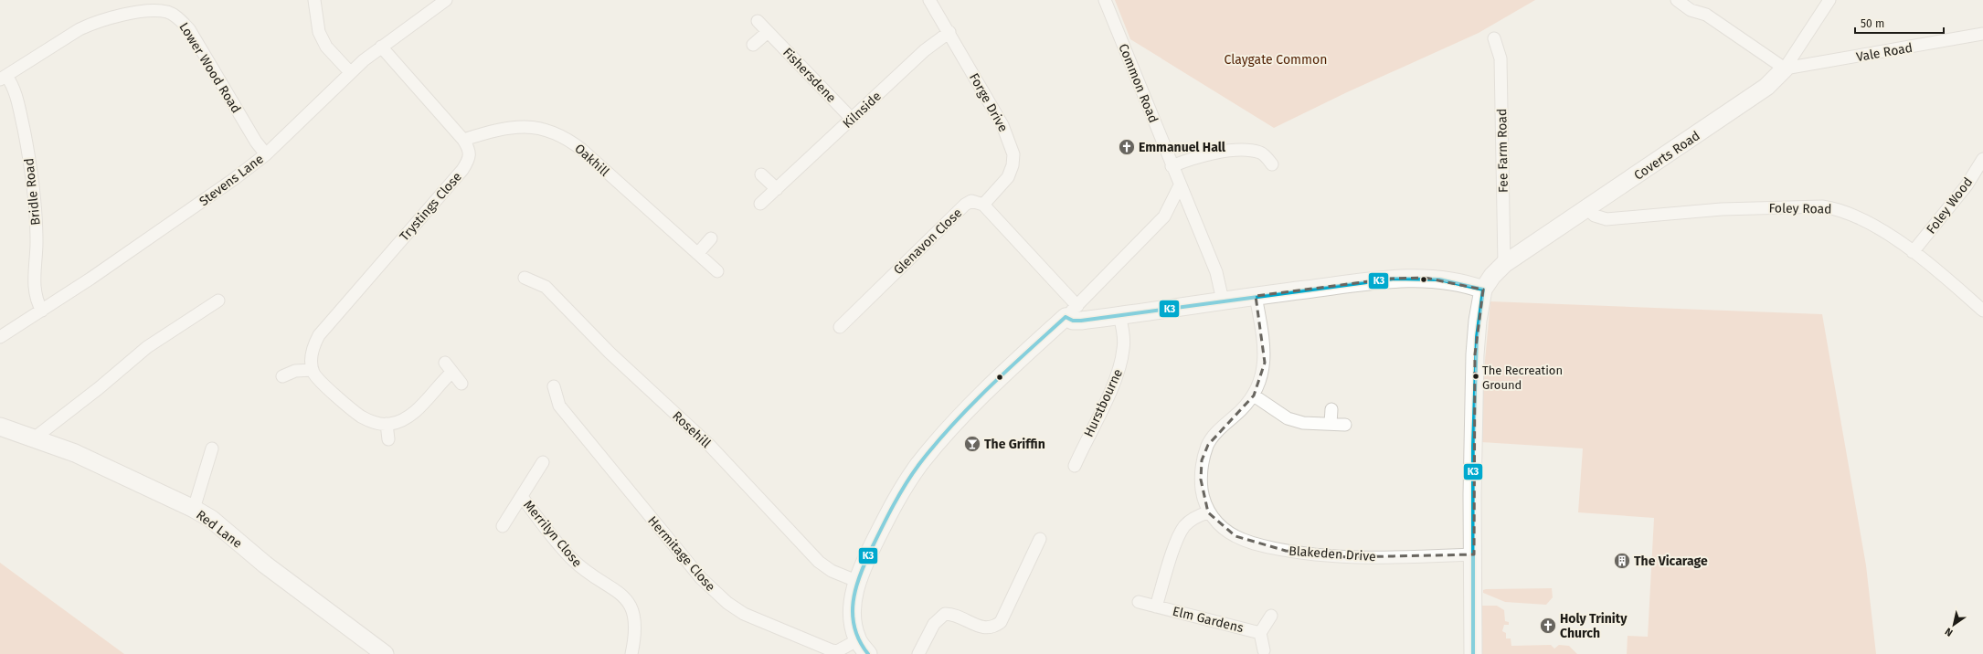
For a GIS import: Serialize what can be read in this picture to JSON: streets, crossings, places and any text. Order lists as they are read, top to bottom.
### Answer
{
  "streets": {
    "street": [
      "Vale Road",
      "Lower Wood Road",
      "Fishersdene",
      "Common Road",
      "Forge Drive",
      "Kilnside",
      "Fee Farm Road",
      "Coverts Road",
      "Oakhill",
      "Stevens Lane",
      "Bridle Road",
      "Foley Wood",
      "Trystings Close",
      "Foley Road",
      "Glenavon Close",
      "Hurstbourne",
      "Rosehill",
      "Red Lane",
      "Merrilyn Close",
      "Hermitage Close",
      "Blakeden Drive",
      "Elm Gardens"
    ]
  },
  "crossings": [
    ["Vale Road", "Coverts Road"],
    ["Lower Wood Road", "Stevens Lane"],
    ["Lower Wood Road", "Bridle Road"],
    ["Fishersdene", "Kilnside"],
    ["Forge Drive", "Kilnside"],
    ["Forge Drive", "Glenavon Close"],
    ["Fee Farm Road", "Coverts Road"],
    ["Coverts Road", "Foley Road"],
    ["Oakhill", "Trystings Close"],
    ["Stevens Lane", "Bridle Road"],
    ["Stevens Lane", "Trystings Close"],
    ["Foley Wood", "Foley Road"],
    ["Blakeden Drive", "Elm Gardens"]
  ],
  "parks": ["Claygate Common"],
  "places": {
    "church": ["Emmanuel Hall", "Holy Trinity Church"],
    "other": ["The Recreation Ground"],
    "bar": ["The Griffin"],
    "building": ["The Vicarage"]
  },
  "lines": ["transit line K3"],
  "scale_bar": "50 m",
  "north": "bottom left"
}
